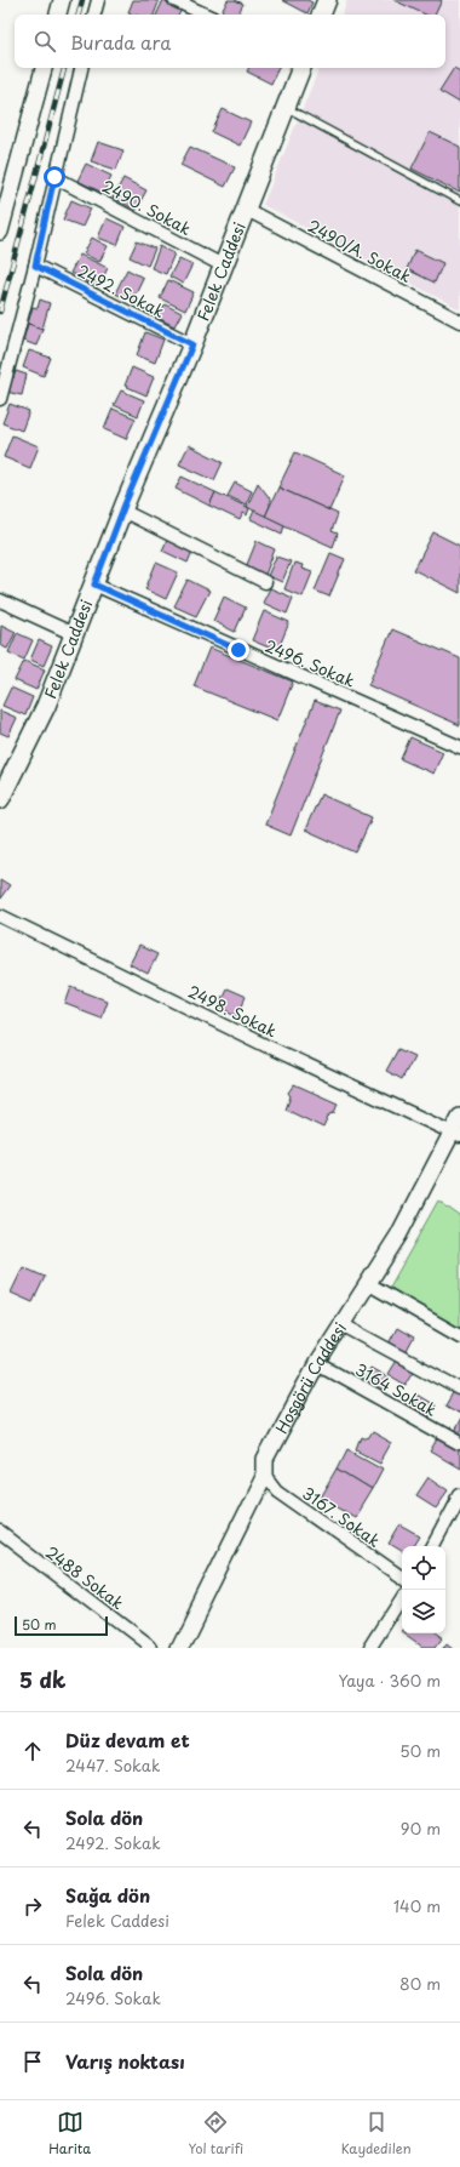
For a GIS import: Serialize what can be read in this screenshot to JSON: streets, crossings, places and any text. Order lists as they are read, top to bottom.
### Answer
{
  "streets": {
    "main road": ["Felek Caddesi"],
    "street": [
      "2490. Sokak",
      "2490/A. Sokak",
      "2492. Sokak",
      "2496. Sokak",
      "2498. Sokak",
      "Hoşgörü Caddesi",
      "3164 Sokak",
      "3167. Sokak",
      "2488 Sokak"
    ]
  },
  "crossings": [
    ["2490. Sokak", "Felek Caddesi"],
    ["2490/A. Sokak", "Felek Caddesi"],
    ["Felek Caddesi", "2492. Sokak"],
    ["Felek Caddesi", "2496. Sokak"],
    ["2498. Sokak", "Hoşgörü Caddesi"],
    ["Hoşgörü Caddesi", "3164 Sokak"],
    ["Hoşgörü Caddesi", "3167. Sokak"]
  ],
  "scale_bar": "50 m",
  "page": {
    "search": "Burada ara",
    "scale": "50 m",
    "heading": ["5 dk", "Yaya · 360 m"],
    "list": [
      ["Düz devam et", "2447. Sokak", "50 m"],
      ["Sola dön", "2492. Sokak", "90 m"],
      ["Sağa dön", "Felek Caddesi", "140 m"],
      ["Sola dön", "2496. Sokak", "80 m"],
      "Varış noktası"
    ],
    "nav": ["Harita", "Yol tarifi", "Kaydedilen"]
  }
}
